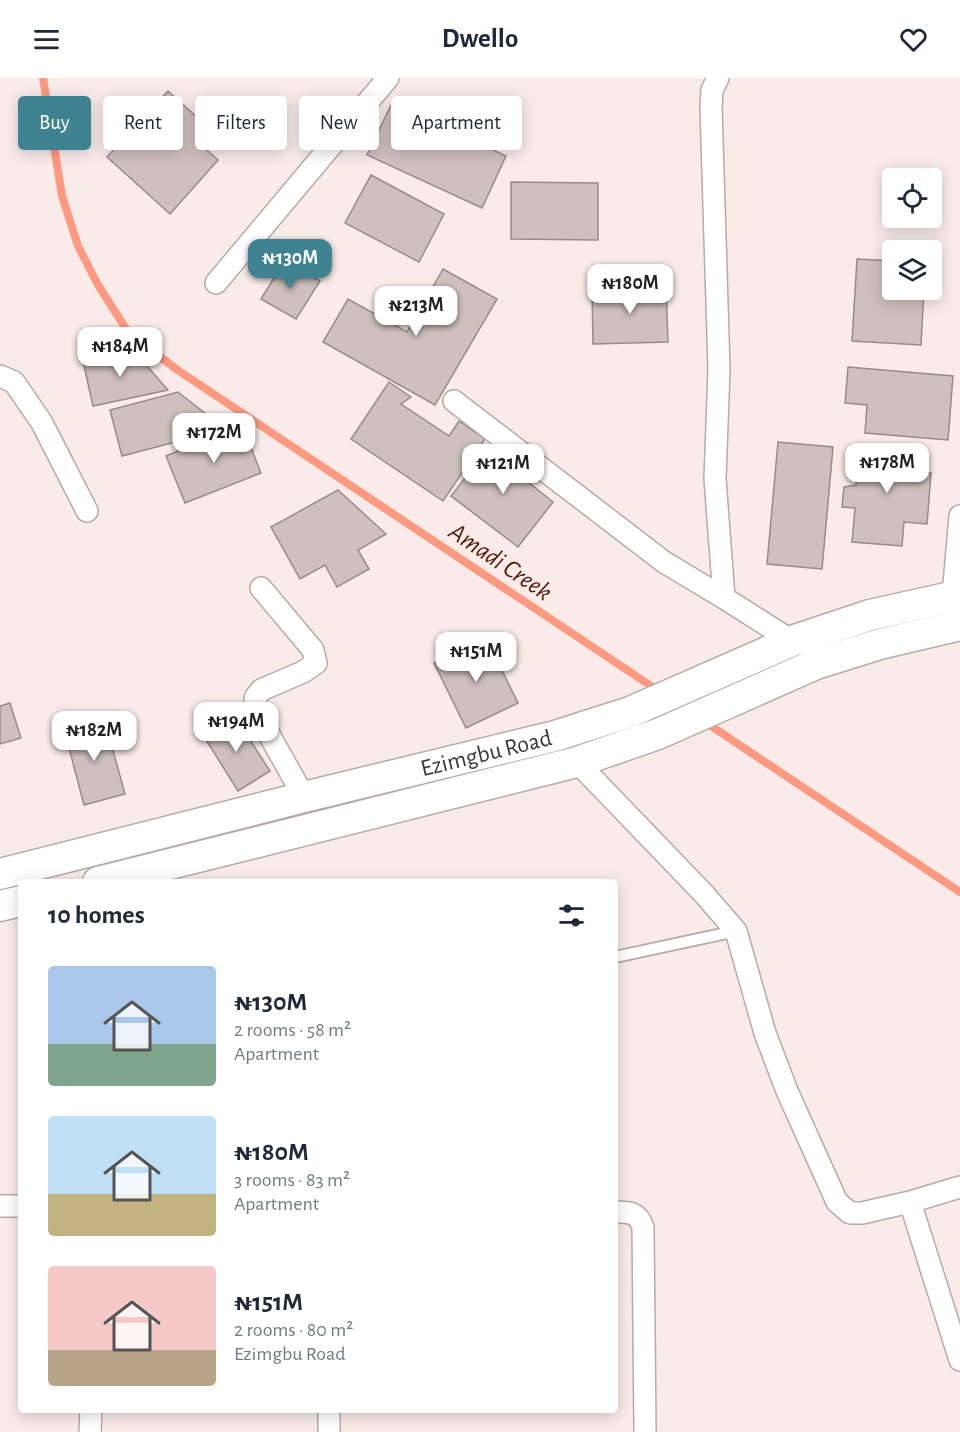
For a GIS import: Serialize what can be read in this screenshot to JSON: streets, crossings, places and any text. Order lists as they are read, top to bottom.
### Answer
{
  "streets": {
    "main road": ["Ezimgbu Road"]
  },
  "water": ["Amadi Creek"],
  "page": {
    "header": "Dwello",
    "chip": [
      "Buy",
      "Rent",
      "Filters",
      "New",
      "Apartment"
    ],
    "price": [
      "₦130M",
      "₦180M",
      "₦213M",
      "₦184M",
      "₦172M",
      "₦178M",
      "₦121M",
      "₦151M",
      "₦194M",
      "₦182M"
    ],
    "heading": "10 homes",
    "list": [
      {
        "name": "₦130M",
        "note": "2 rooms · 58 m² · Apartment"
      },
      {
        "name": "₦180M",
        "note": "3 rooms · 83 m² · Apartment"
      },
      {
        "name": "₦151M",
        "note": "2 rooms · 80 m² · Ezimgbu Road"
      }
    ]
  }
}
